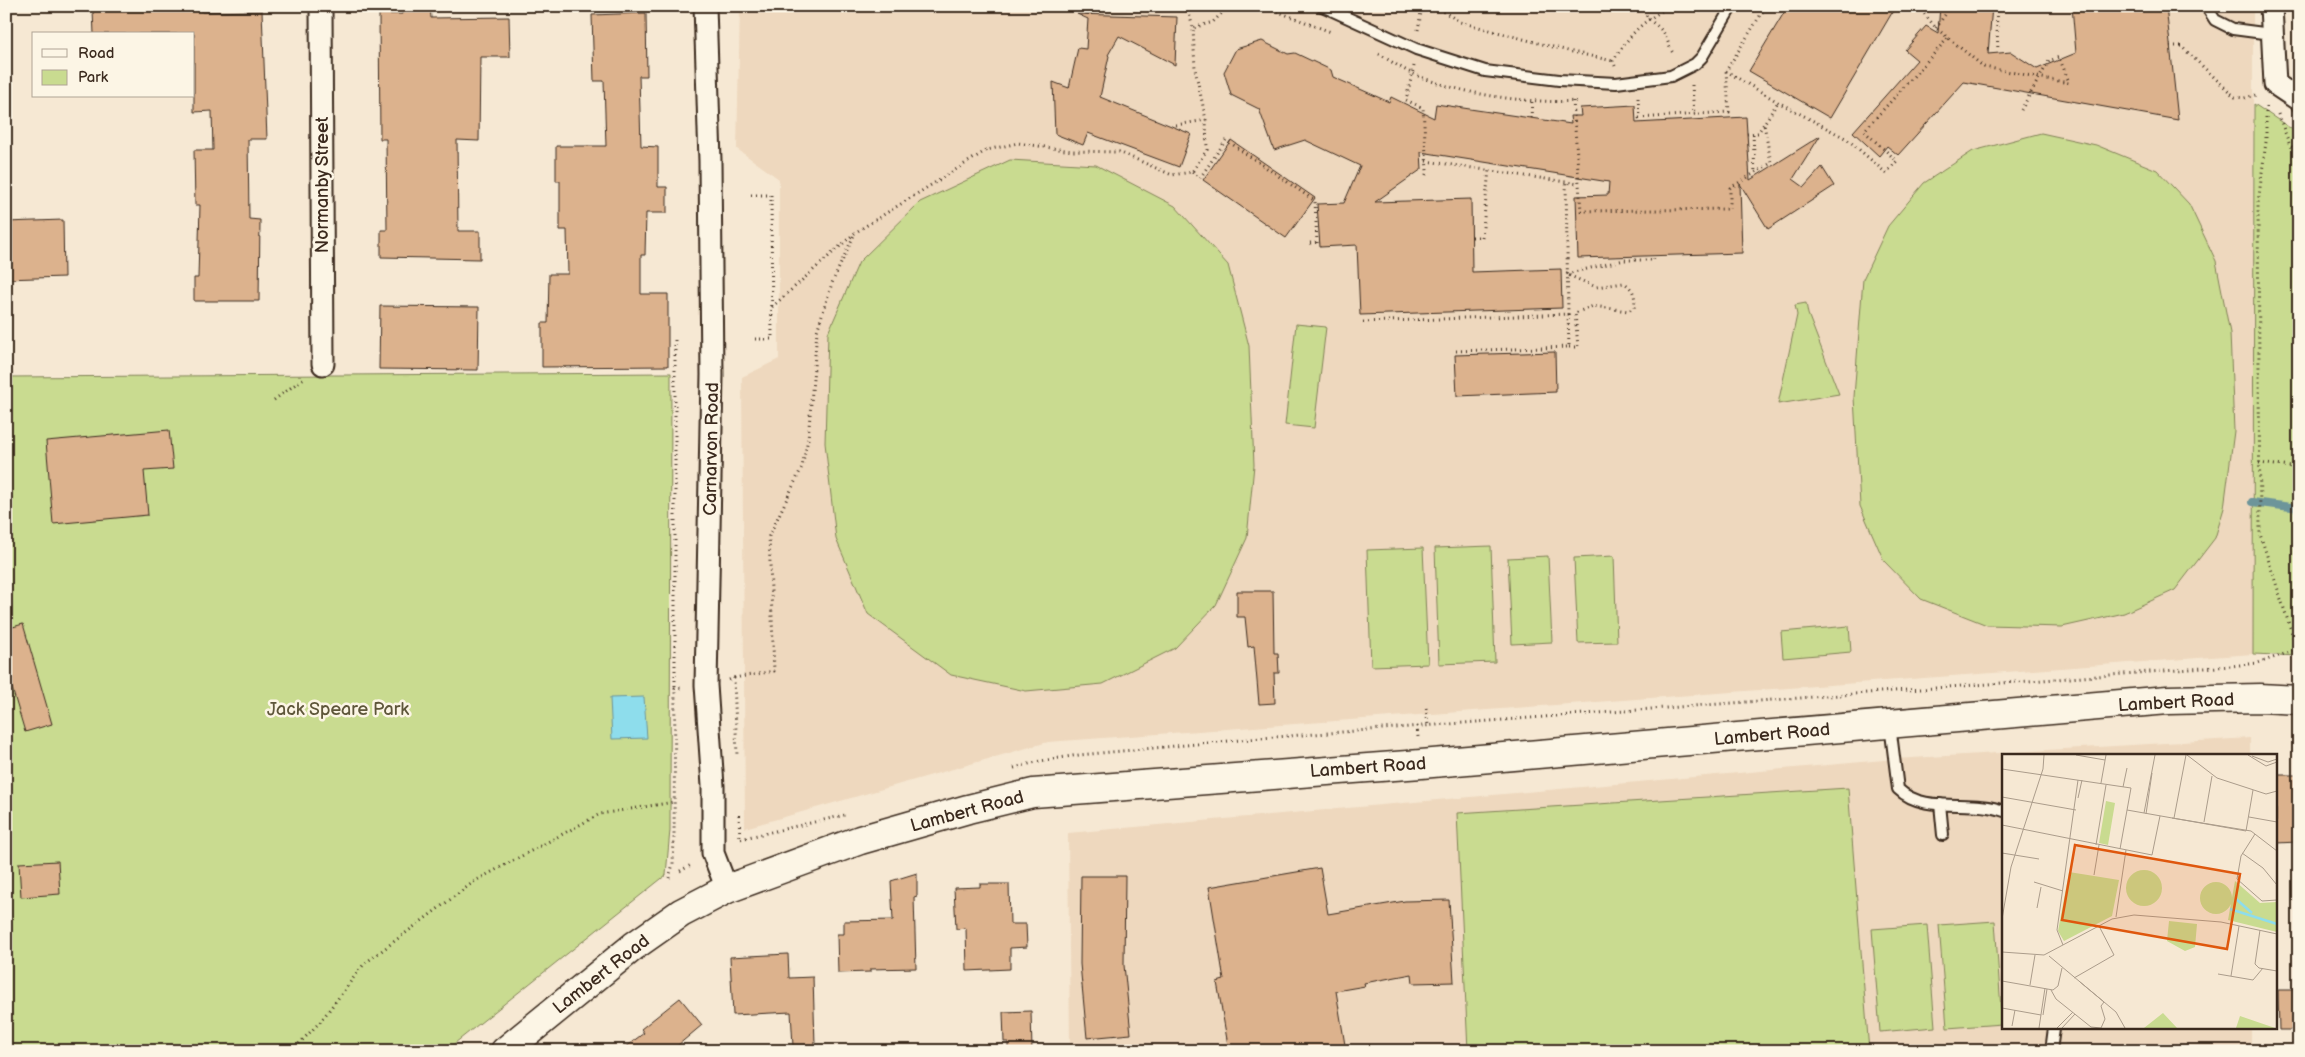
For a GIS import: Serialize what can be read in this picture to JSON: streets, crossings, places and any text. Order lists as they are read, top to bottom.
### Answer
{
  "streets": {
    "main road": ["Lambert Road"],
    "street": ["Normanby Street", "Carnarvon Road"]
  },
  "crossings": [
    ["Carnarvon Road", "Lambert Road"]
  ],
  "parks": ["Jack Speare Park"],
  "legend": ["Road", "Park"]
}
